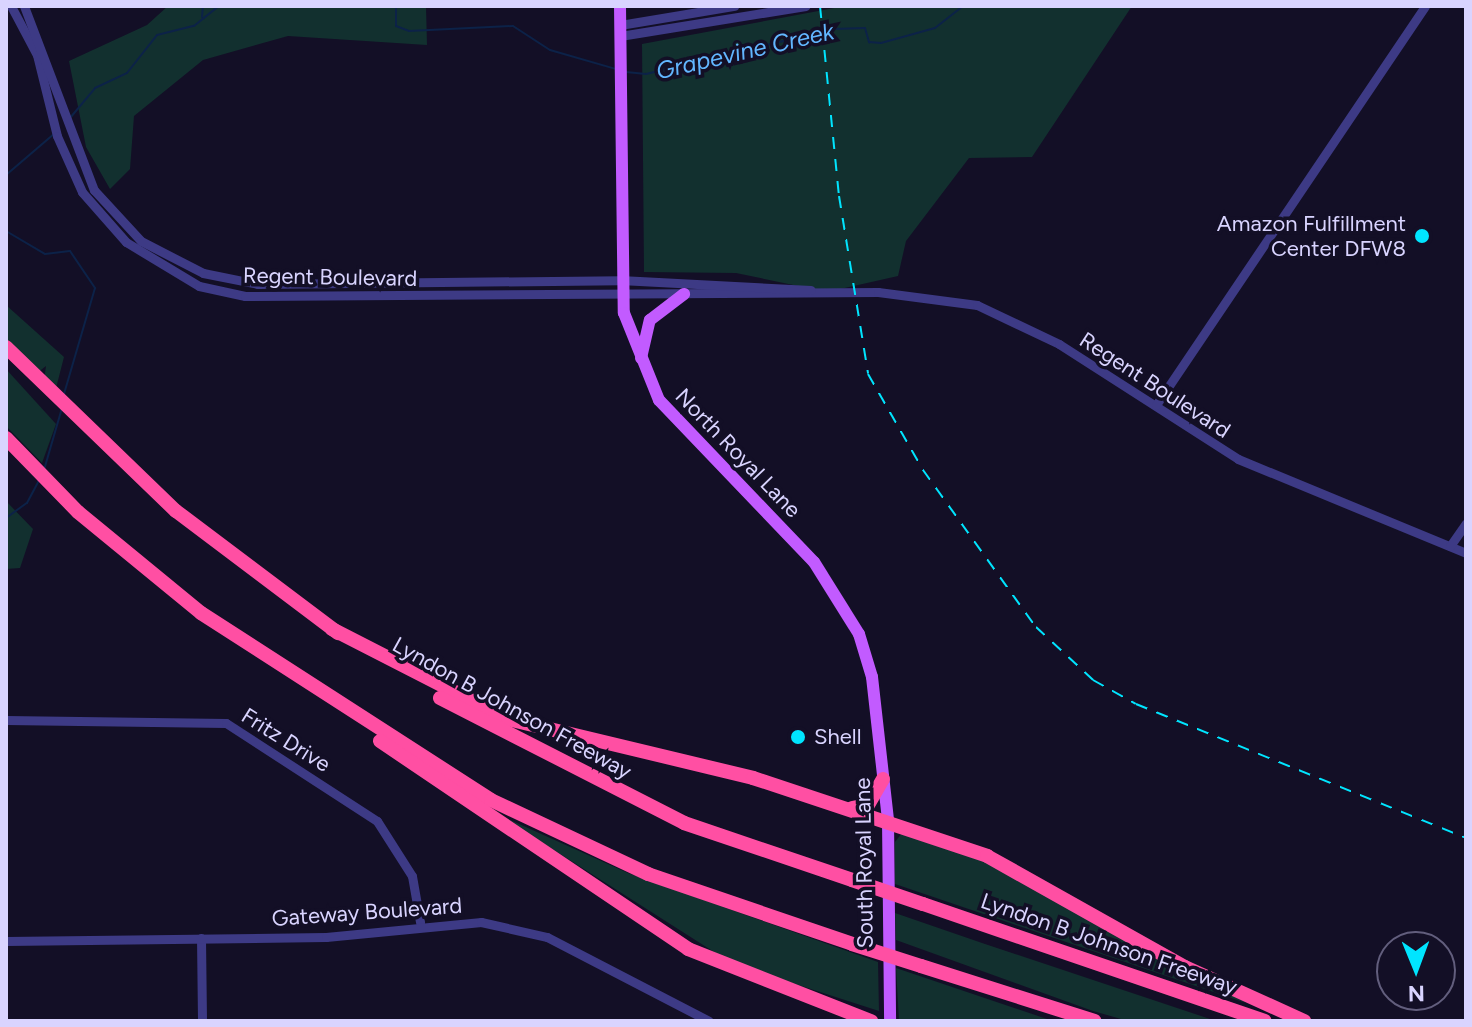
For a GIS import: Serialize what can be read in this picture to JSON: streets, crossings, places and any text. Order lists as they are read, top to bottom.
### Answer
{
  "streets": {
    "highway": ["Lyndon B Johnson Freeway"],
    "main road": ["North Royal Lane", "South Royal Lane"],
    "street": ["Regent Boulevard", "Fritz Drive", "Gateway Boulevard"]
  },
  "crossings": [
    ["Regent Boulevard", "North Royal Lane"],
    ["North Royal Lane", "South Royal Lane"],
    ["Fritz Drive", "Gateway Boulevard"]
  ],
  "water": ["Grapevine Creek"],
  "places": ["Amazon Fulfillment Center DFW8", "Shell"],
  "north": "bottom"
}
